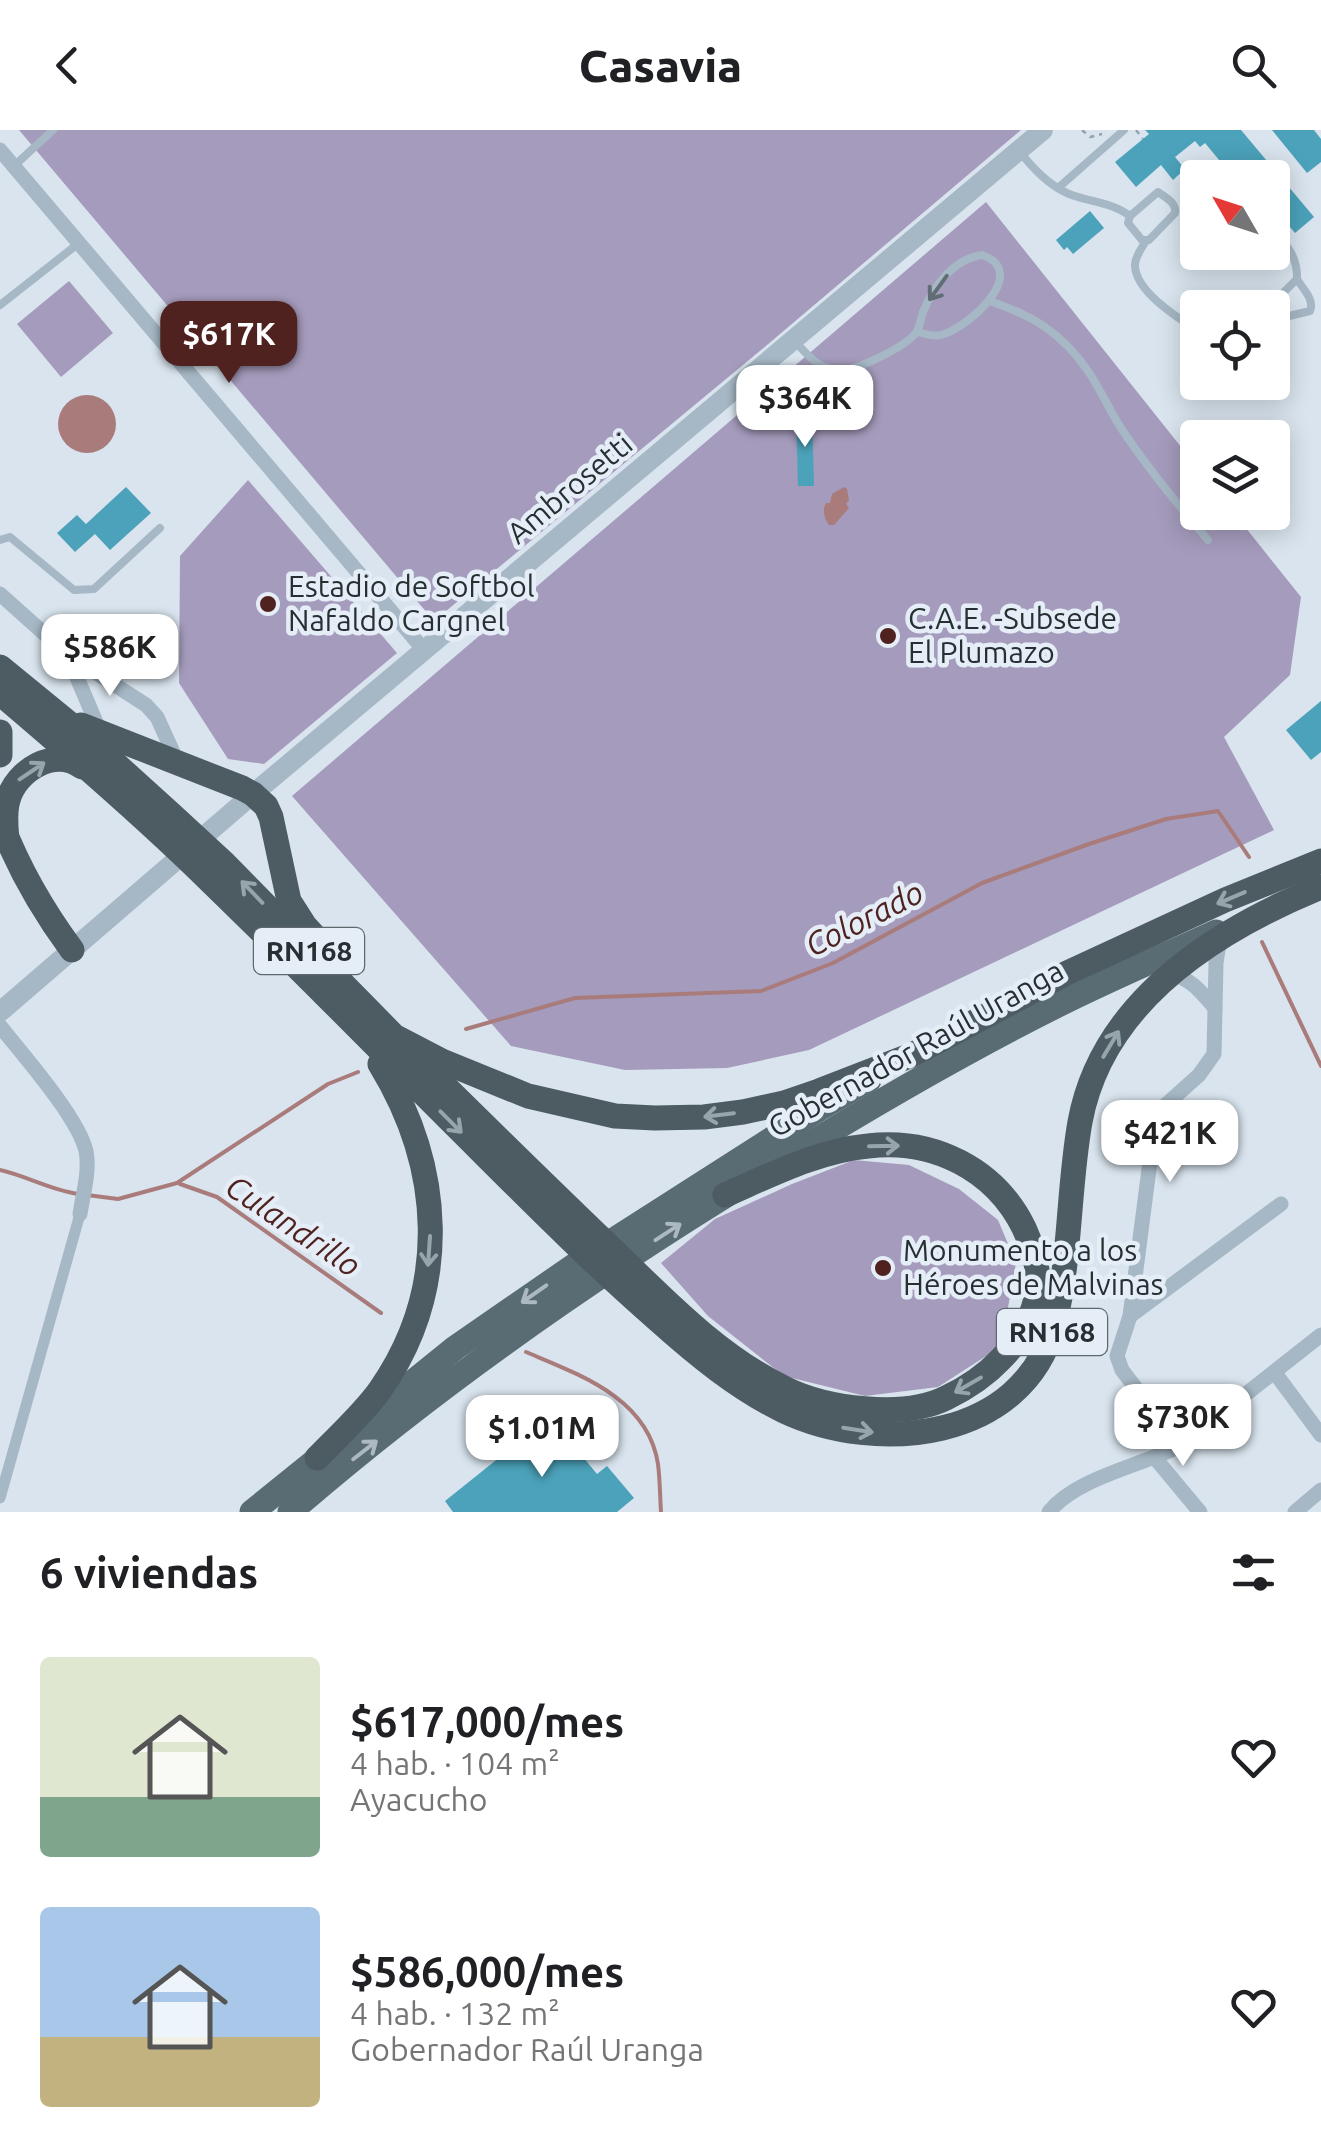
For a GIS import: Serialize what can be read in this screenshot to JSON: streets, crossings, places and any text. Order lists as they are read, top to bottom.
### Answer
{
  "streets": {
    "highway": ["RN168", "Gobernador Raúl Uranga"],
    "street": ["Ambrosetti"]
  },
  "water": ["Colorado", "Culandrillo"],
  "places": ["Estadio de Softbol Nafaldo Cargnel", "C.A.E. -Subsede El Plumazo", "Monumento a los Héroes de Malvinas"],
  "north": "top left",
  "page": {
    "header": "Casavia",
    "price": [
      "$617K",
      "$364K",
      "$586K",
      "$421K",
      "$730K",
      "$1.01M"
    ],
    "heading": "6 viviendas",
    "list": [
      {
        "name": "$617,000/mes",
        "note": "4 hab. · 104 m² · Ayacucho"
      },
      {
        "name": "$586,000/mes",
        "note": "4 hab. · 132 m² · Gobernador Raúl Uranga"
      }
    ]
  }
}
